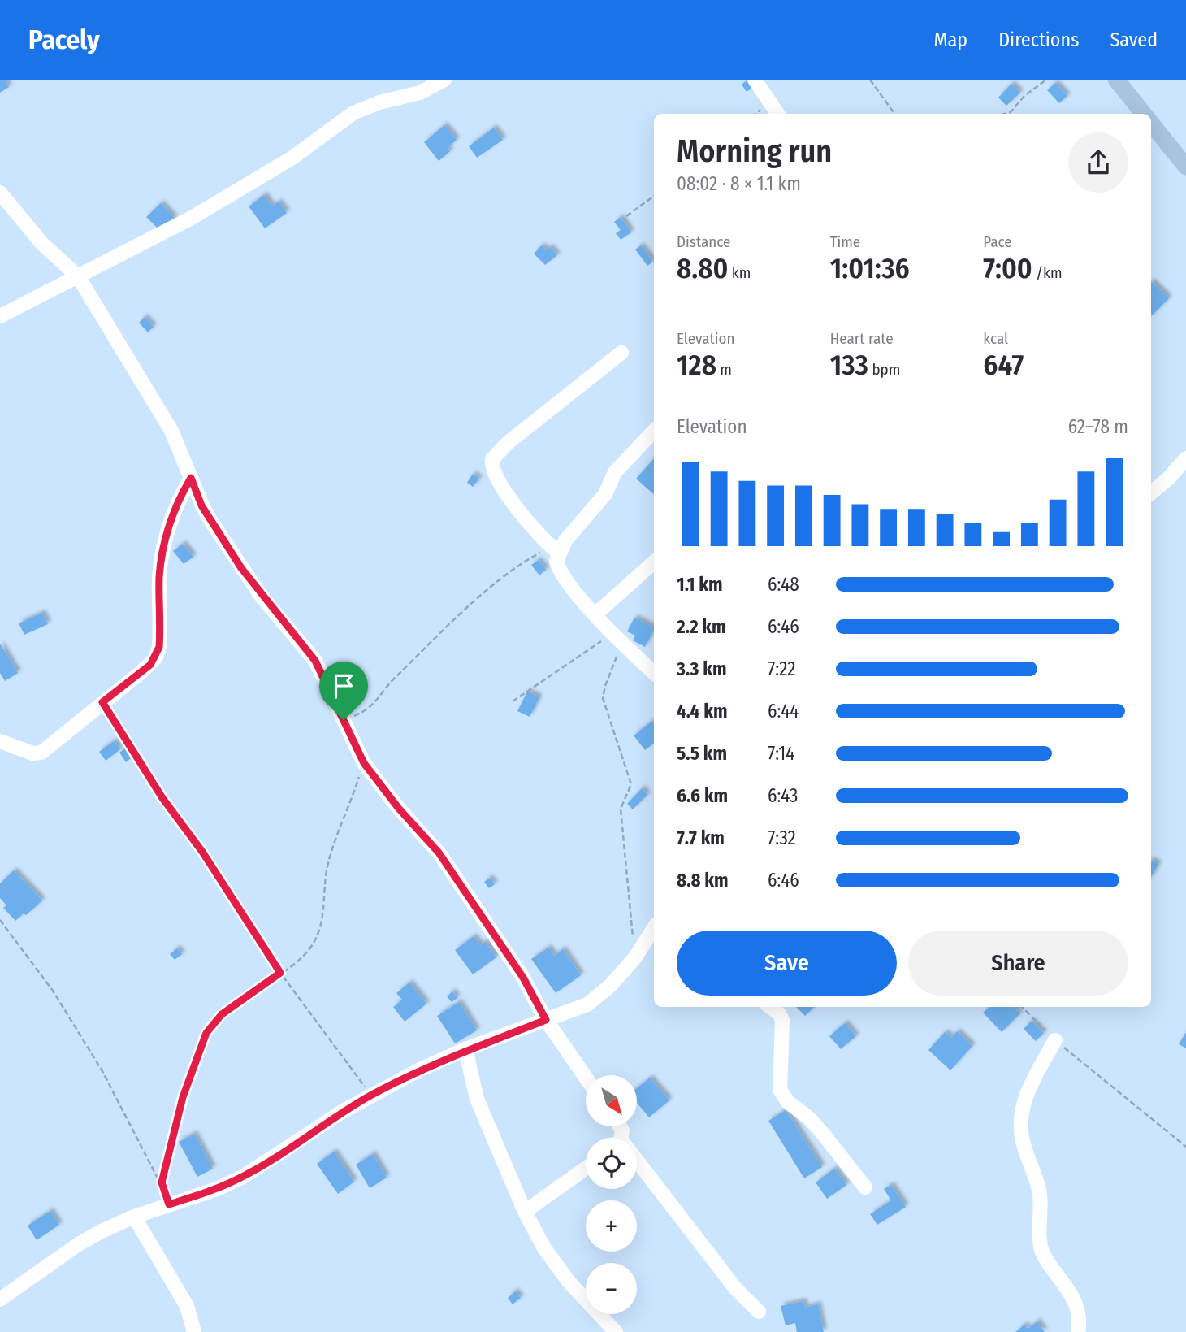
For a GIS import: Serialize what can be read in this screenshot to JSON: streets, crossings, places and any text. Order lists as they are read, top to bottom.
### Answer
{
  "north": "bottom right",
  "page": {
    "header": "Pacely",
    "nav": ["Map", "Directions", "Saved"],
    "heading": ["Morning run", "08:02 · 8 × 1.1 km"],
    "stats": [
      ["Distance", "8.80 km"],
      ["Time", "1:01:36"],
      ["Pace", "7:00 /km"],
      ["Elevation", "128 m"],
      ["Heart rate", "133 bpm"],
      ["kcal", "647"]
    ],
    "chart": ["Elevation", "62–78 m"],
    "list": [
      {
        "name": "1.1 km",
        "note": "6:48"
      },
      {
        "name": "2.2 km",
        "note": "6:46"
      },
      {
        "name": "3.3 km",
        "note": "7:22"
      },
      {
        "name": "4.4 km",
        "note": "6:44"
      },
      {
        "name": "5.5 km",
        "note": "7:14"
      },
      {
        "name": "6.6 km",
        "note": "6:43"
      },
      {
        "name": "7.7 km",
        "note": "7:32"
      },
      {
        "name": "8.8 km",
        "note": "6:46"
      }
    ],
    "buttons": ["Save", "Share"],
    "map_buttons": ["+", "−"]
  }
}
